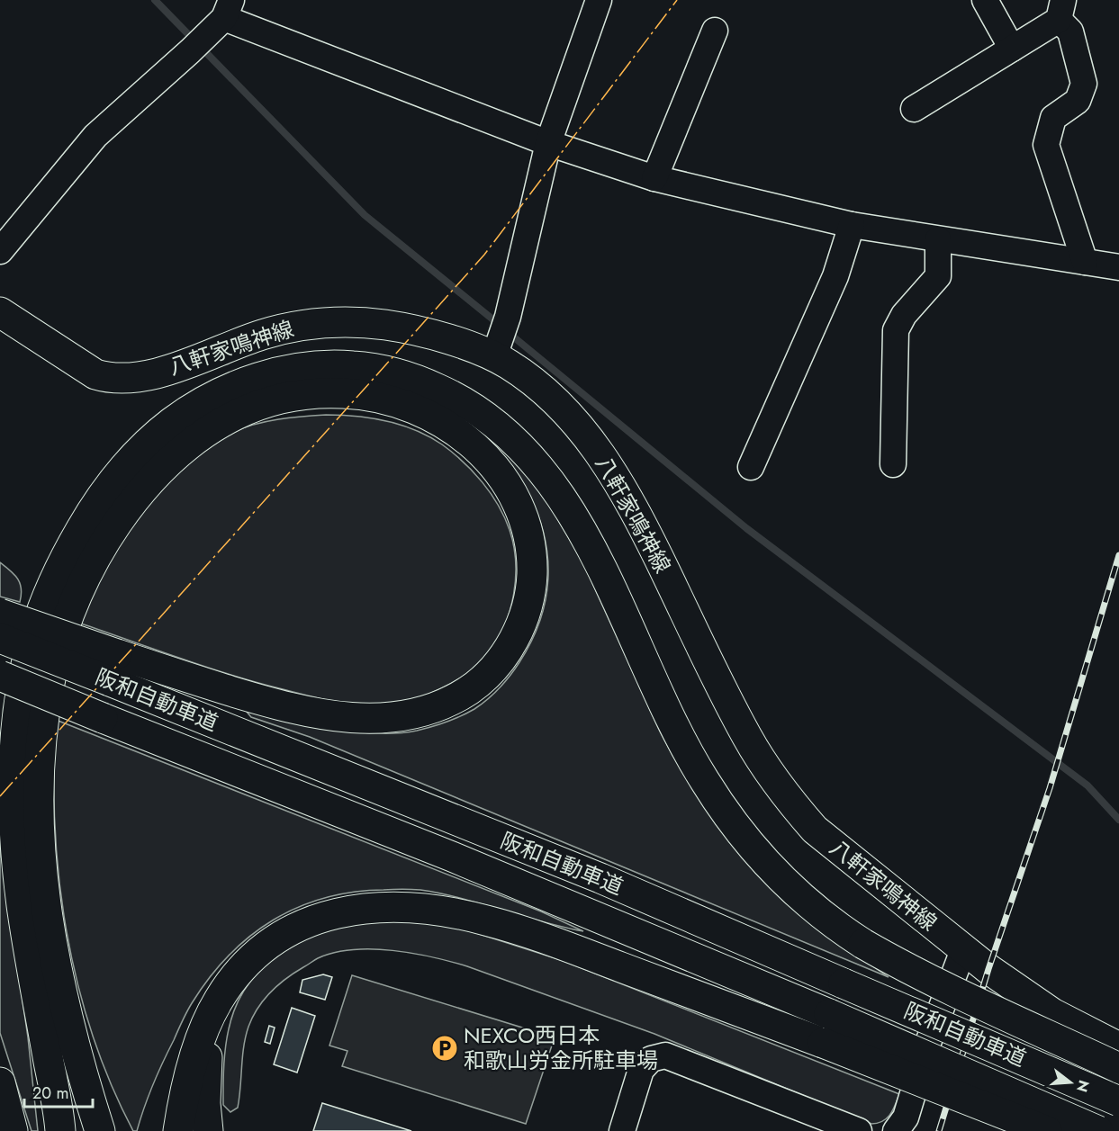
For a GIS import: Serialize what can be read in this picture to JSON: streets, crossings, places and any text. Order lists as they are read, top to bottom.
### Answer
{
  "streets": {
    "main road": ["八軒家鳴神線", "阪和自動車道"]
  },
  "places": {
    "parking": ["NEXCO西日本 和歌山労金所駐車場"]
  },
  "scale_bar": "20 m",
  "north": "right"
}
